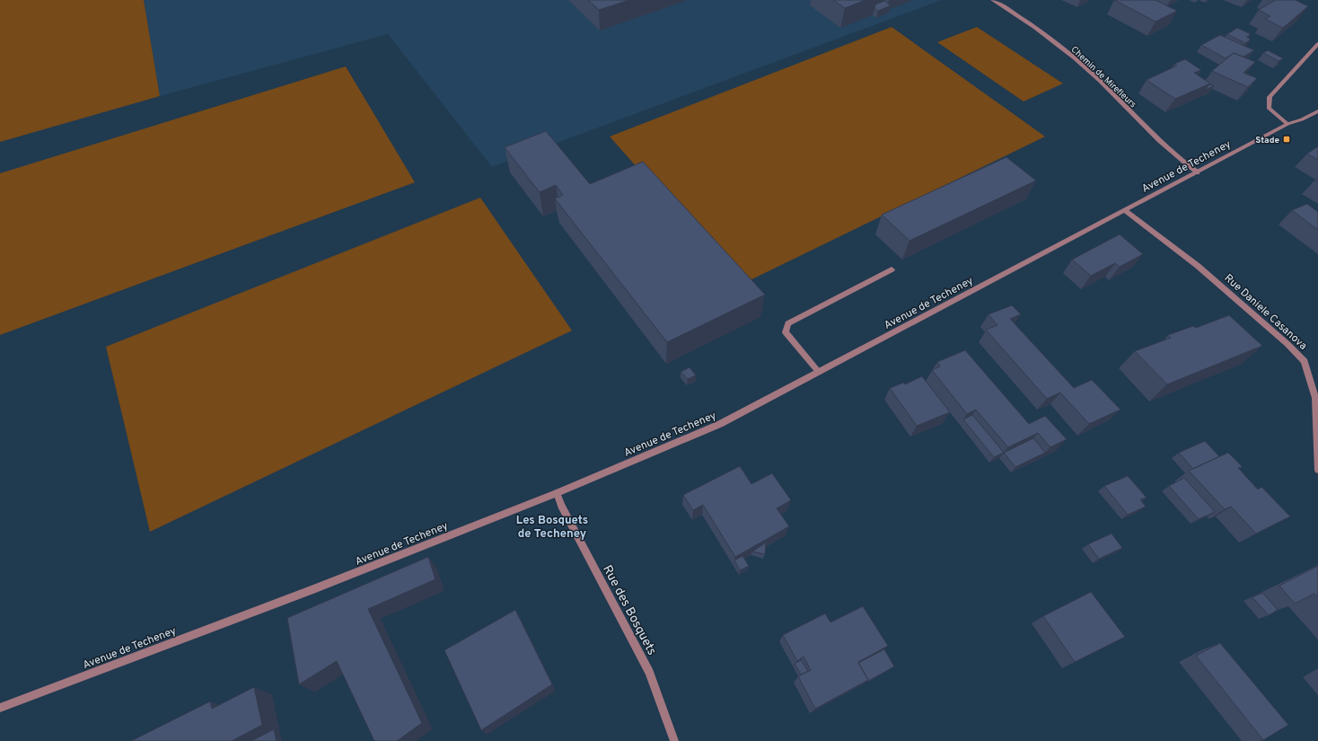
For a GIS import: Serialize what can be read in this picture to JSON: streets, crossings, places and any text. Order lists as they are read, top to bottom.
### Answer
{
  "streets": {
    "street": [
      "Chemin de Mirefleurs",
      "Avenue de Techeney",
      "Rue Daniele Casanova",
      "Rue des Bosquets"
    ]
  },
  "crossings": [
    ["Chemin de Mirefleurs", "Avenue de Techeney"],
    ["Avenue de Techeney", "Rue Daniele Casanova"],
    ["Avenue de Techeney", "Rue des Bosquets"]
  ],
  "districts": ["Les Bosquets de Techeney"],
  "places": {
    "transit": ["Stade"]
  }
}
